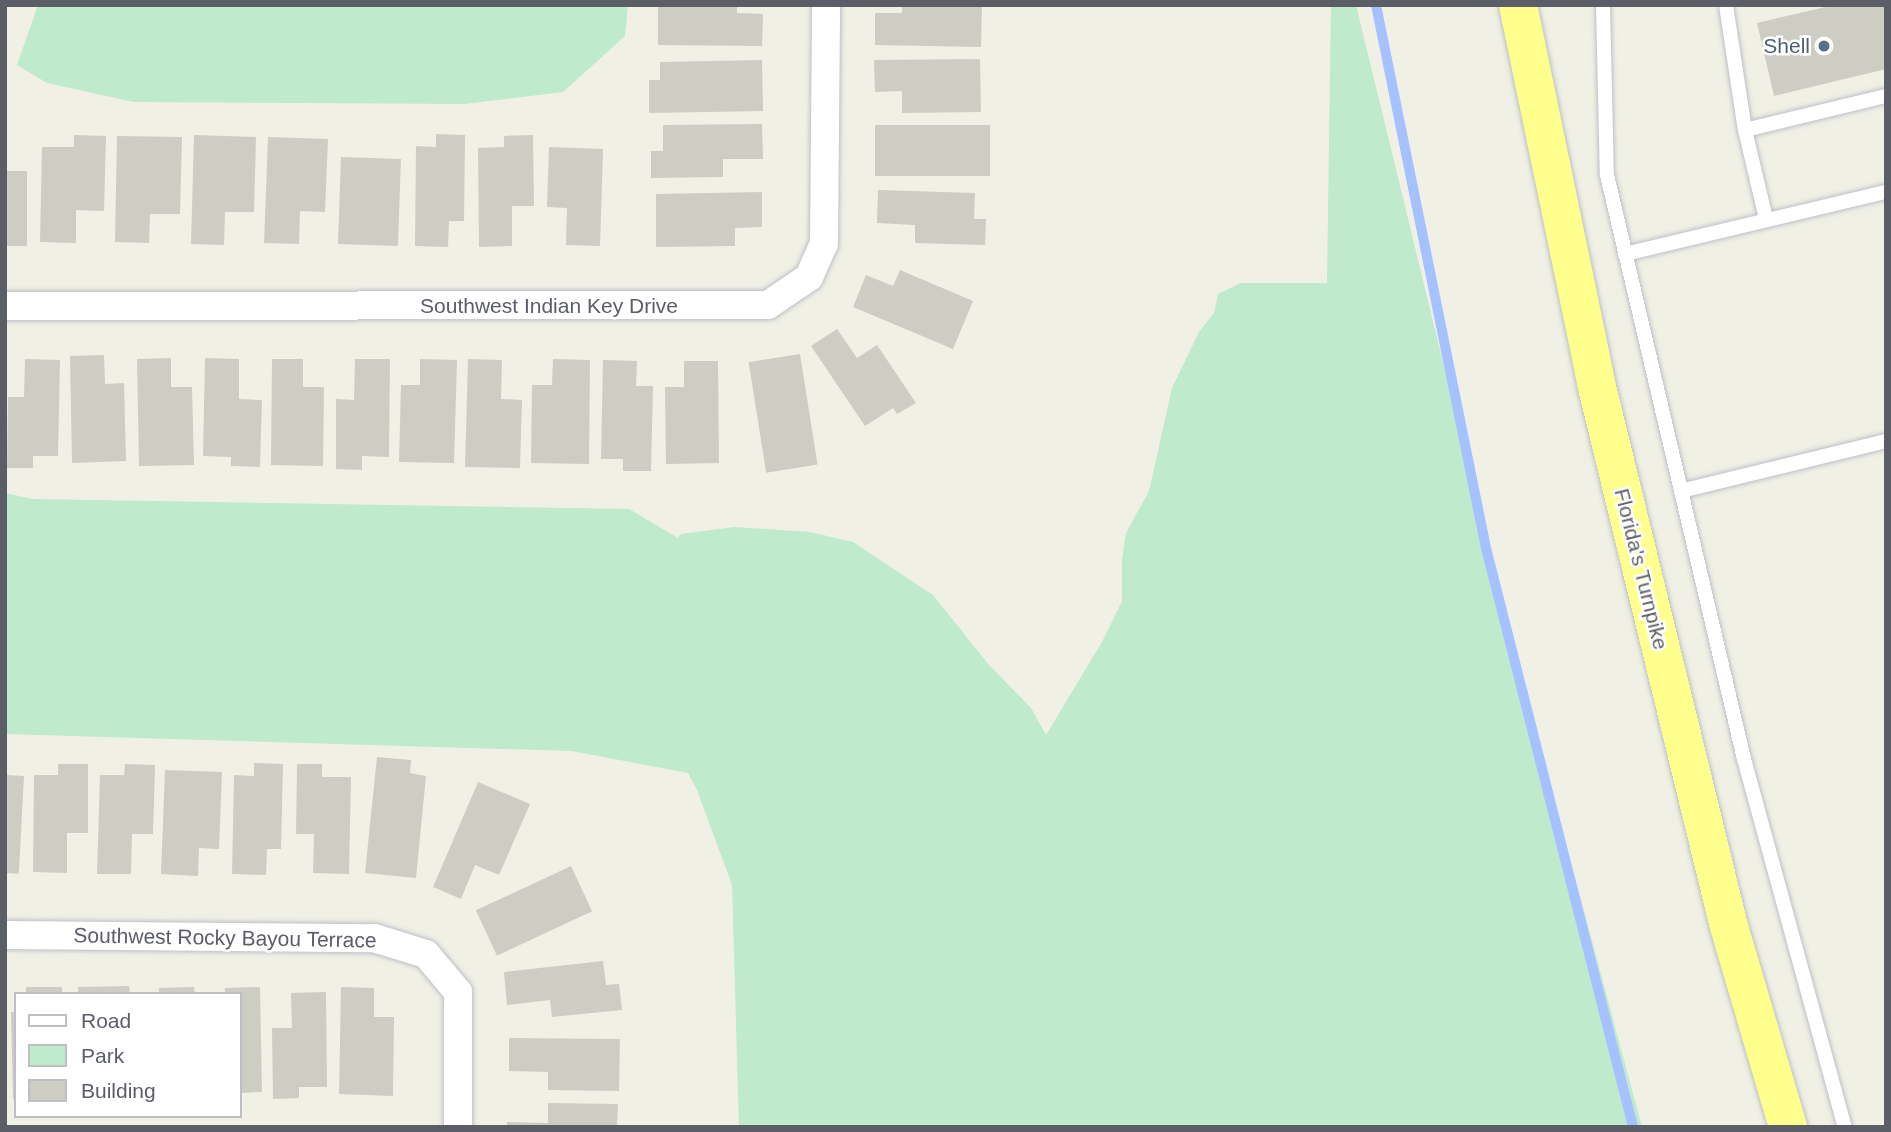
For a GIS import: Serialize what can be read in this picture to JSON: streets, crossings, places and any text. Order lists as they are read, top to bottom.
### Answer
{
  "streets": {
    "highway": ["Florida's Turnpike"],
    "street": ["Southwest Indian Key Drive", "Southwest Rocky Bayou Terrace"]
  },
  "places": ["Shell"],
  "legend": ["Road", "Park", "Building"]
}
